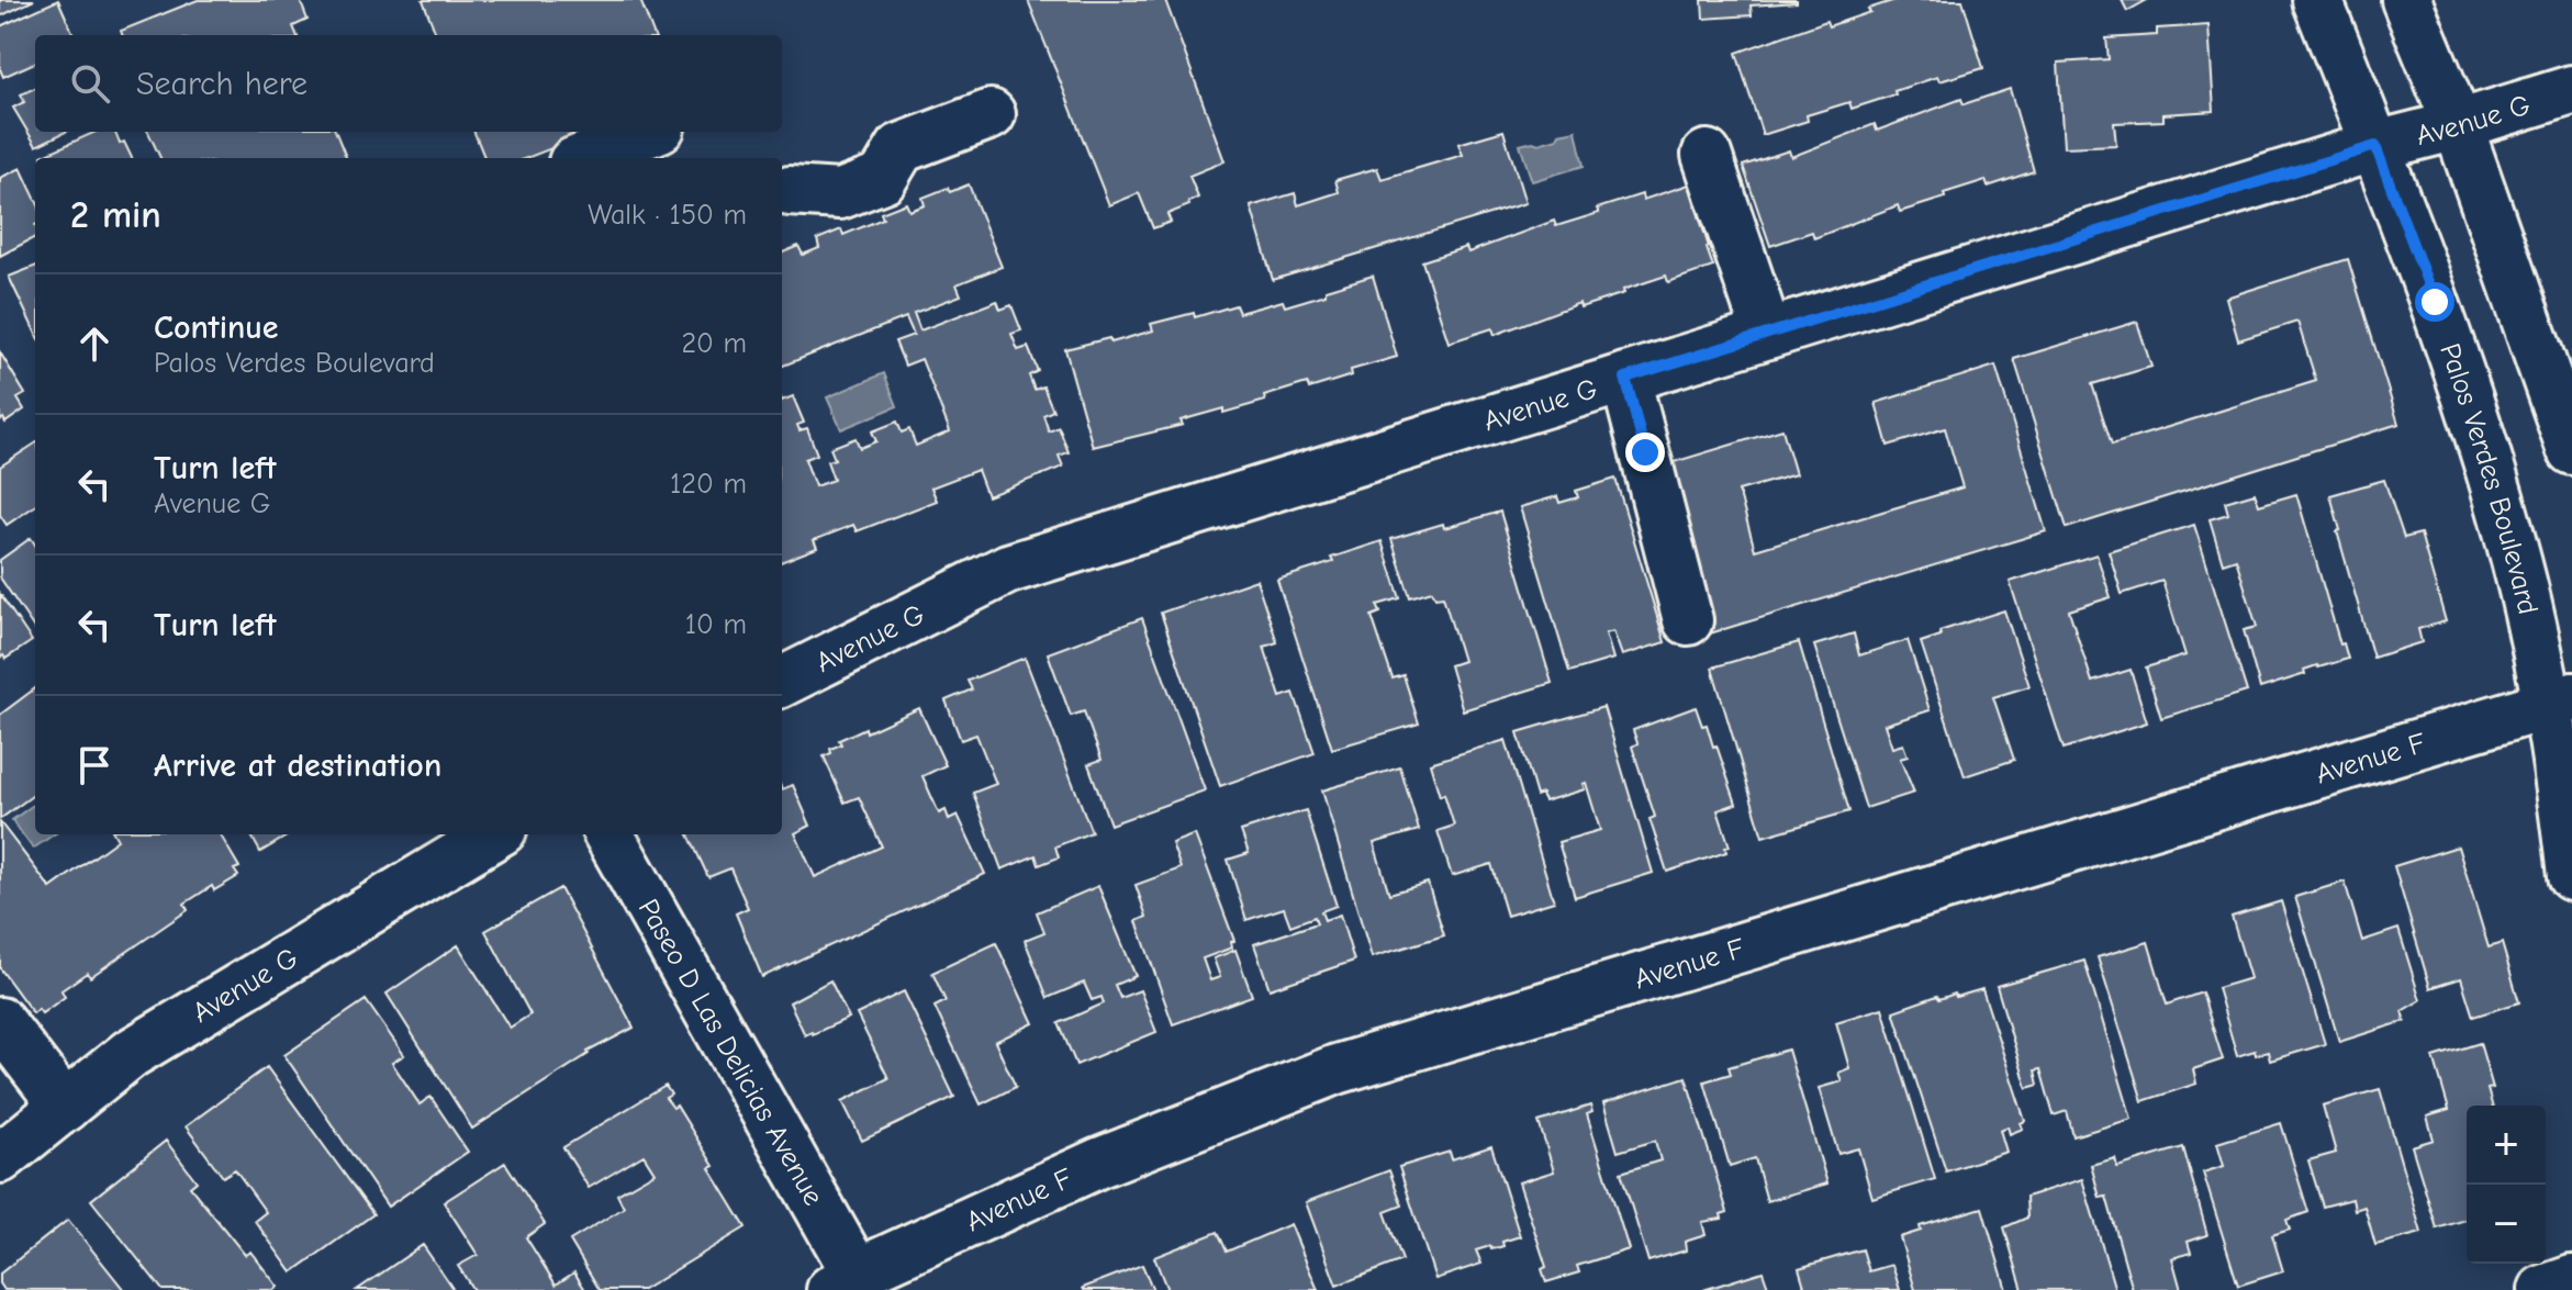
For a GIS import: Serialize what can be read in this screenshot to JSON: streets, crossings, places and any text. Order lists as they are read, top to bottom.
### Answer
{
  "streets": {
    "street": [
      "Avenue G",
      "Palos Verdes Boulevard",
      "Avenue F",
      "Paseo D Las Delicias Avenue"
    ]
  },
  "crossings": [
    ["Avenue G", "Palos Verdes Boulevard"],
    ["Palos Verdes Boulevard", "Avenue F"],
    ["Avenue F", "Paseo D Las Delicias Avenue"]
  ],
  "page": {
    "search": "Search here",
    "heading": ["2 min", "Walk · 150 m"],
    "list": [
      ["Continue", "Palos Verdes Boulevard", "20 m"],
      ["Turn left", "Avenue G", "120 m"],
      ["Turn left", "10 m"],
      "Arrive at destination"
    ],
    "map_buttons": ["+", "−"]
  }
}
